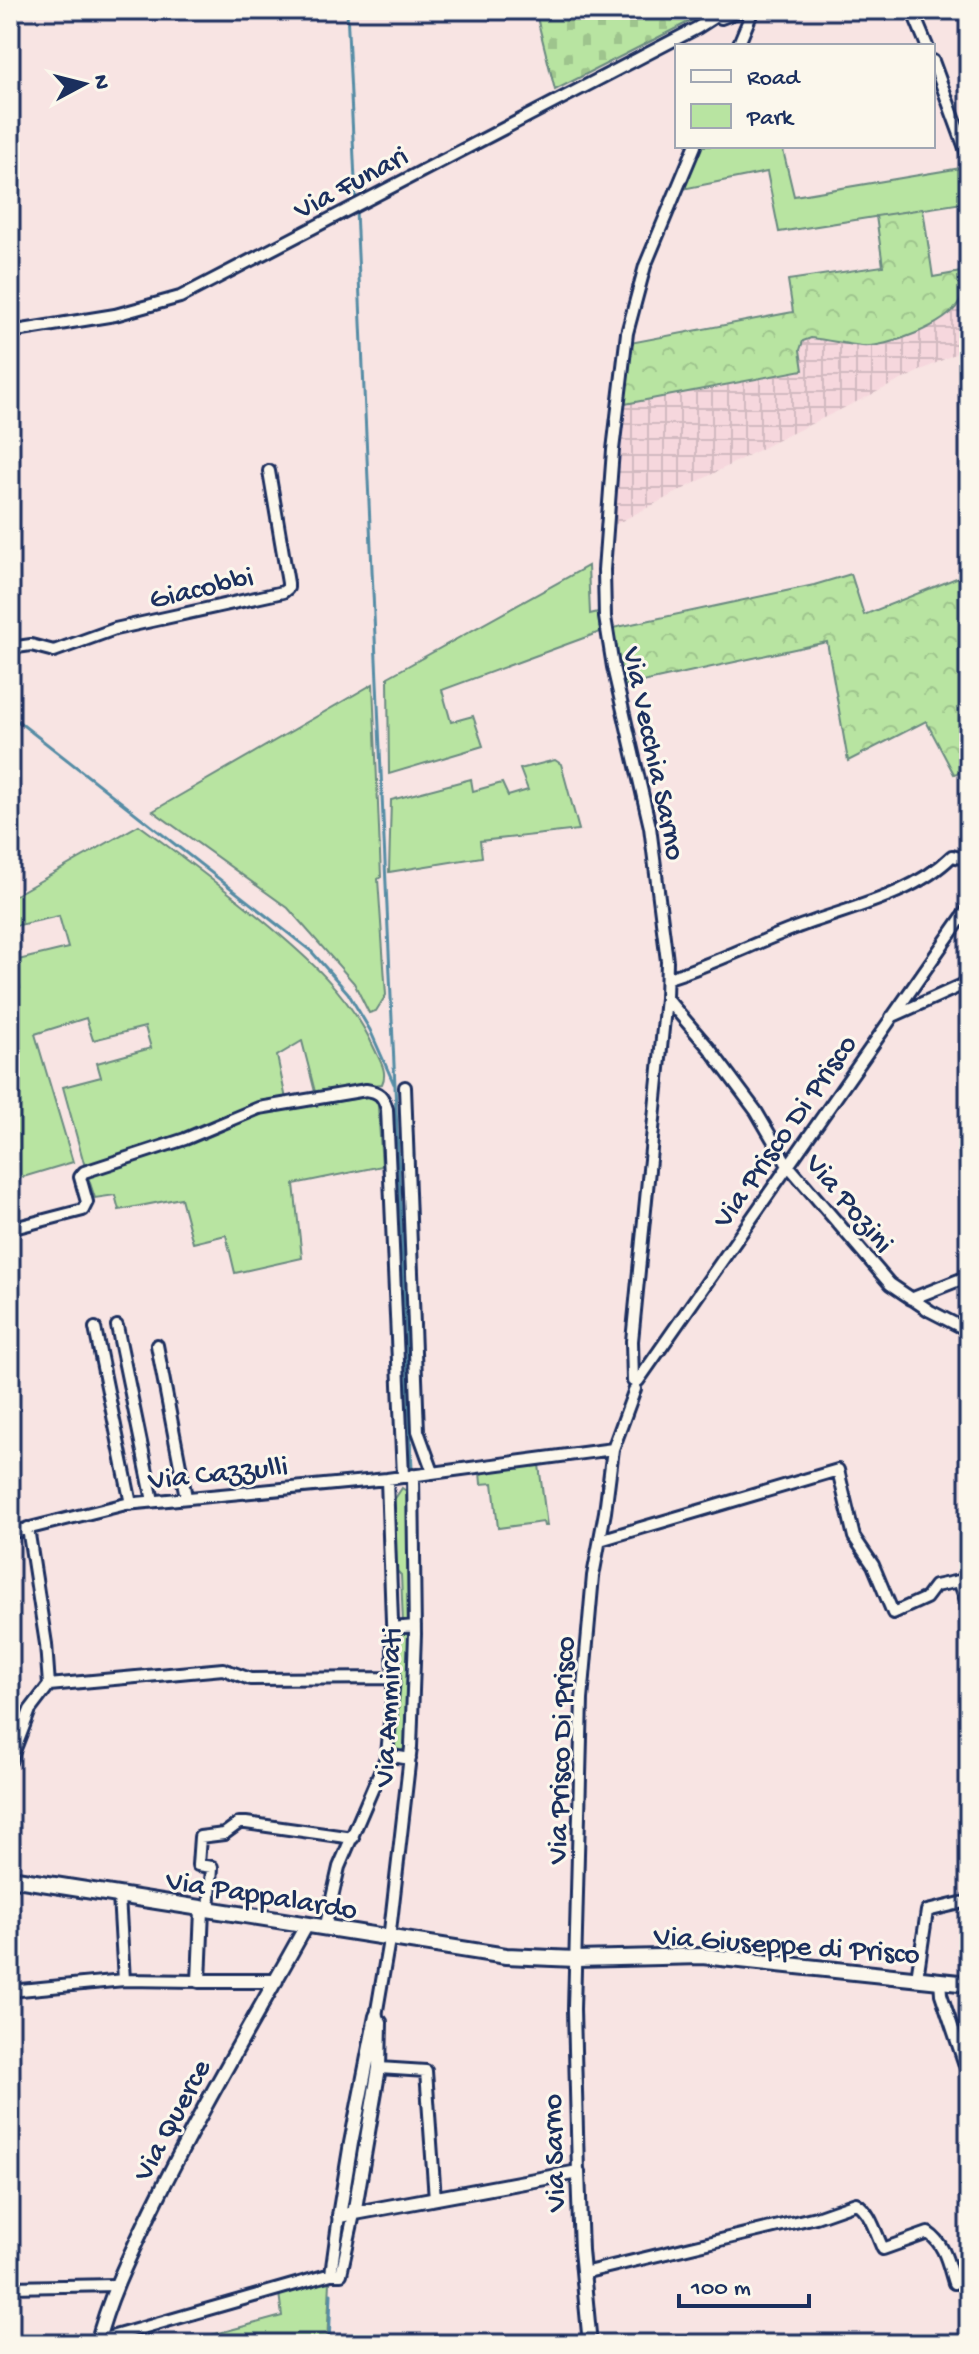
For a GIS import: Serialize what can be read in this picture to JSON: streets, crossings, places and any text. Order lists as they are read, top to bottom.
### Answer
{
  "streets": {
    "main road": ["Via Pappalardo", "Via Giuseppe di Prisco"],
    "street": [
      "Via Funari",
      "Giacobbi",
      "Via Vecchia Sarno",
      "Via Prisco Di Prisco",
      "Via Pozini",
      "Via Cazzulli",
      "Via Ammirati",
      "Via Querce",
      "Via Sarno"
    ]
  },
  "crossings": [
    ["Via Vecchia Sarno", "Via Prisco Di Prisco"],
    ["Via Vecchia Sarno", "Via Pozini"],
    ["Via Prisco Di Prisco", "Via Pozini"],
    ["Via Prisco Di Prisco", "Via Cazzulli"],
    ["Via Prisco Di Prisco", "Via Giuseppe di Prisco"],
    ["Via Prisco Di Prisco", "Via Sarno"],
    ["Via Cazzulli", "Via Ammirati"],
    ["Via Ammirati", "Via Pappalardo"],
    ["Via Pappalardo", "Via Giuseppe di Prisco"],
    ["Via Pappalardo", "Via Querce"],
    ["Via Giuseppe di Prisco", "Via Sarno"]
  ],
  "legend": ["Road", "Park"],
  "scale_bar": "100 m",
  "north": "right"
}
